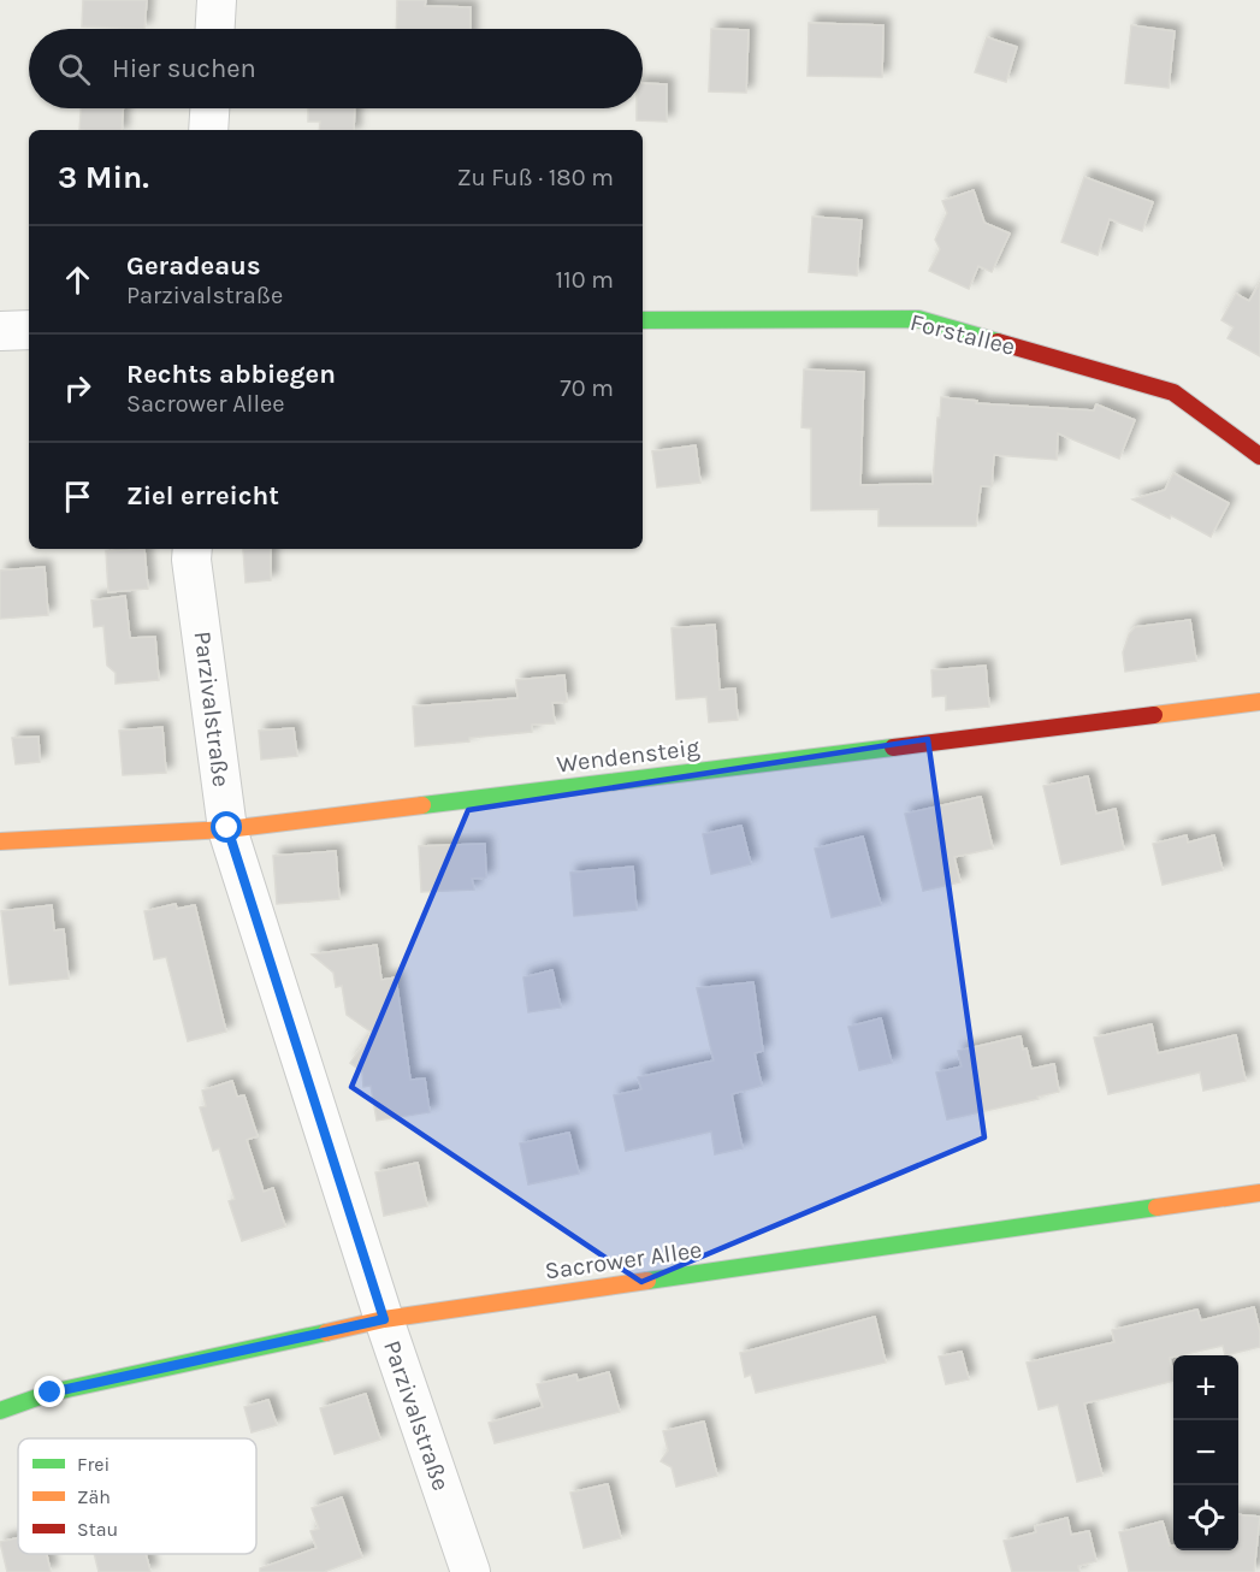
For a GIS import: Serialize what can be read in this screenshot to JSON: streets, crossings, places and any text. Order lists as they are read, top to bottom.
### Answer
{
  "streets": {
    "street": [
      "Forstallee",
      "Parzivalstraße",
      "Wendensteig",
      "Sacrower Allee"
    ]
  },
  "crossings": [
    ["Parzivalstraße", "Wendensteig"],
    ["Parzivalstraße", "Sacrower Allee"]
  ],
  "legend": ["Frei", "Zäh", "Stau"],
  "page": {
    "search": "Hier suchen",
    "heading": ["3 Min.", "Zu Fuß · 180 m"],
    "list": [
      ["Geradeaus", "Parzivalstraße", "110 m"],
      ["Rechts abbiegen", "Sacrower Allee", "70 m"],
      "Ziel erreicht"
    ],
    "map_buttons": ["+", "−"]
  }
}
